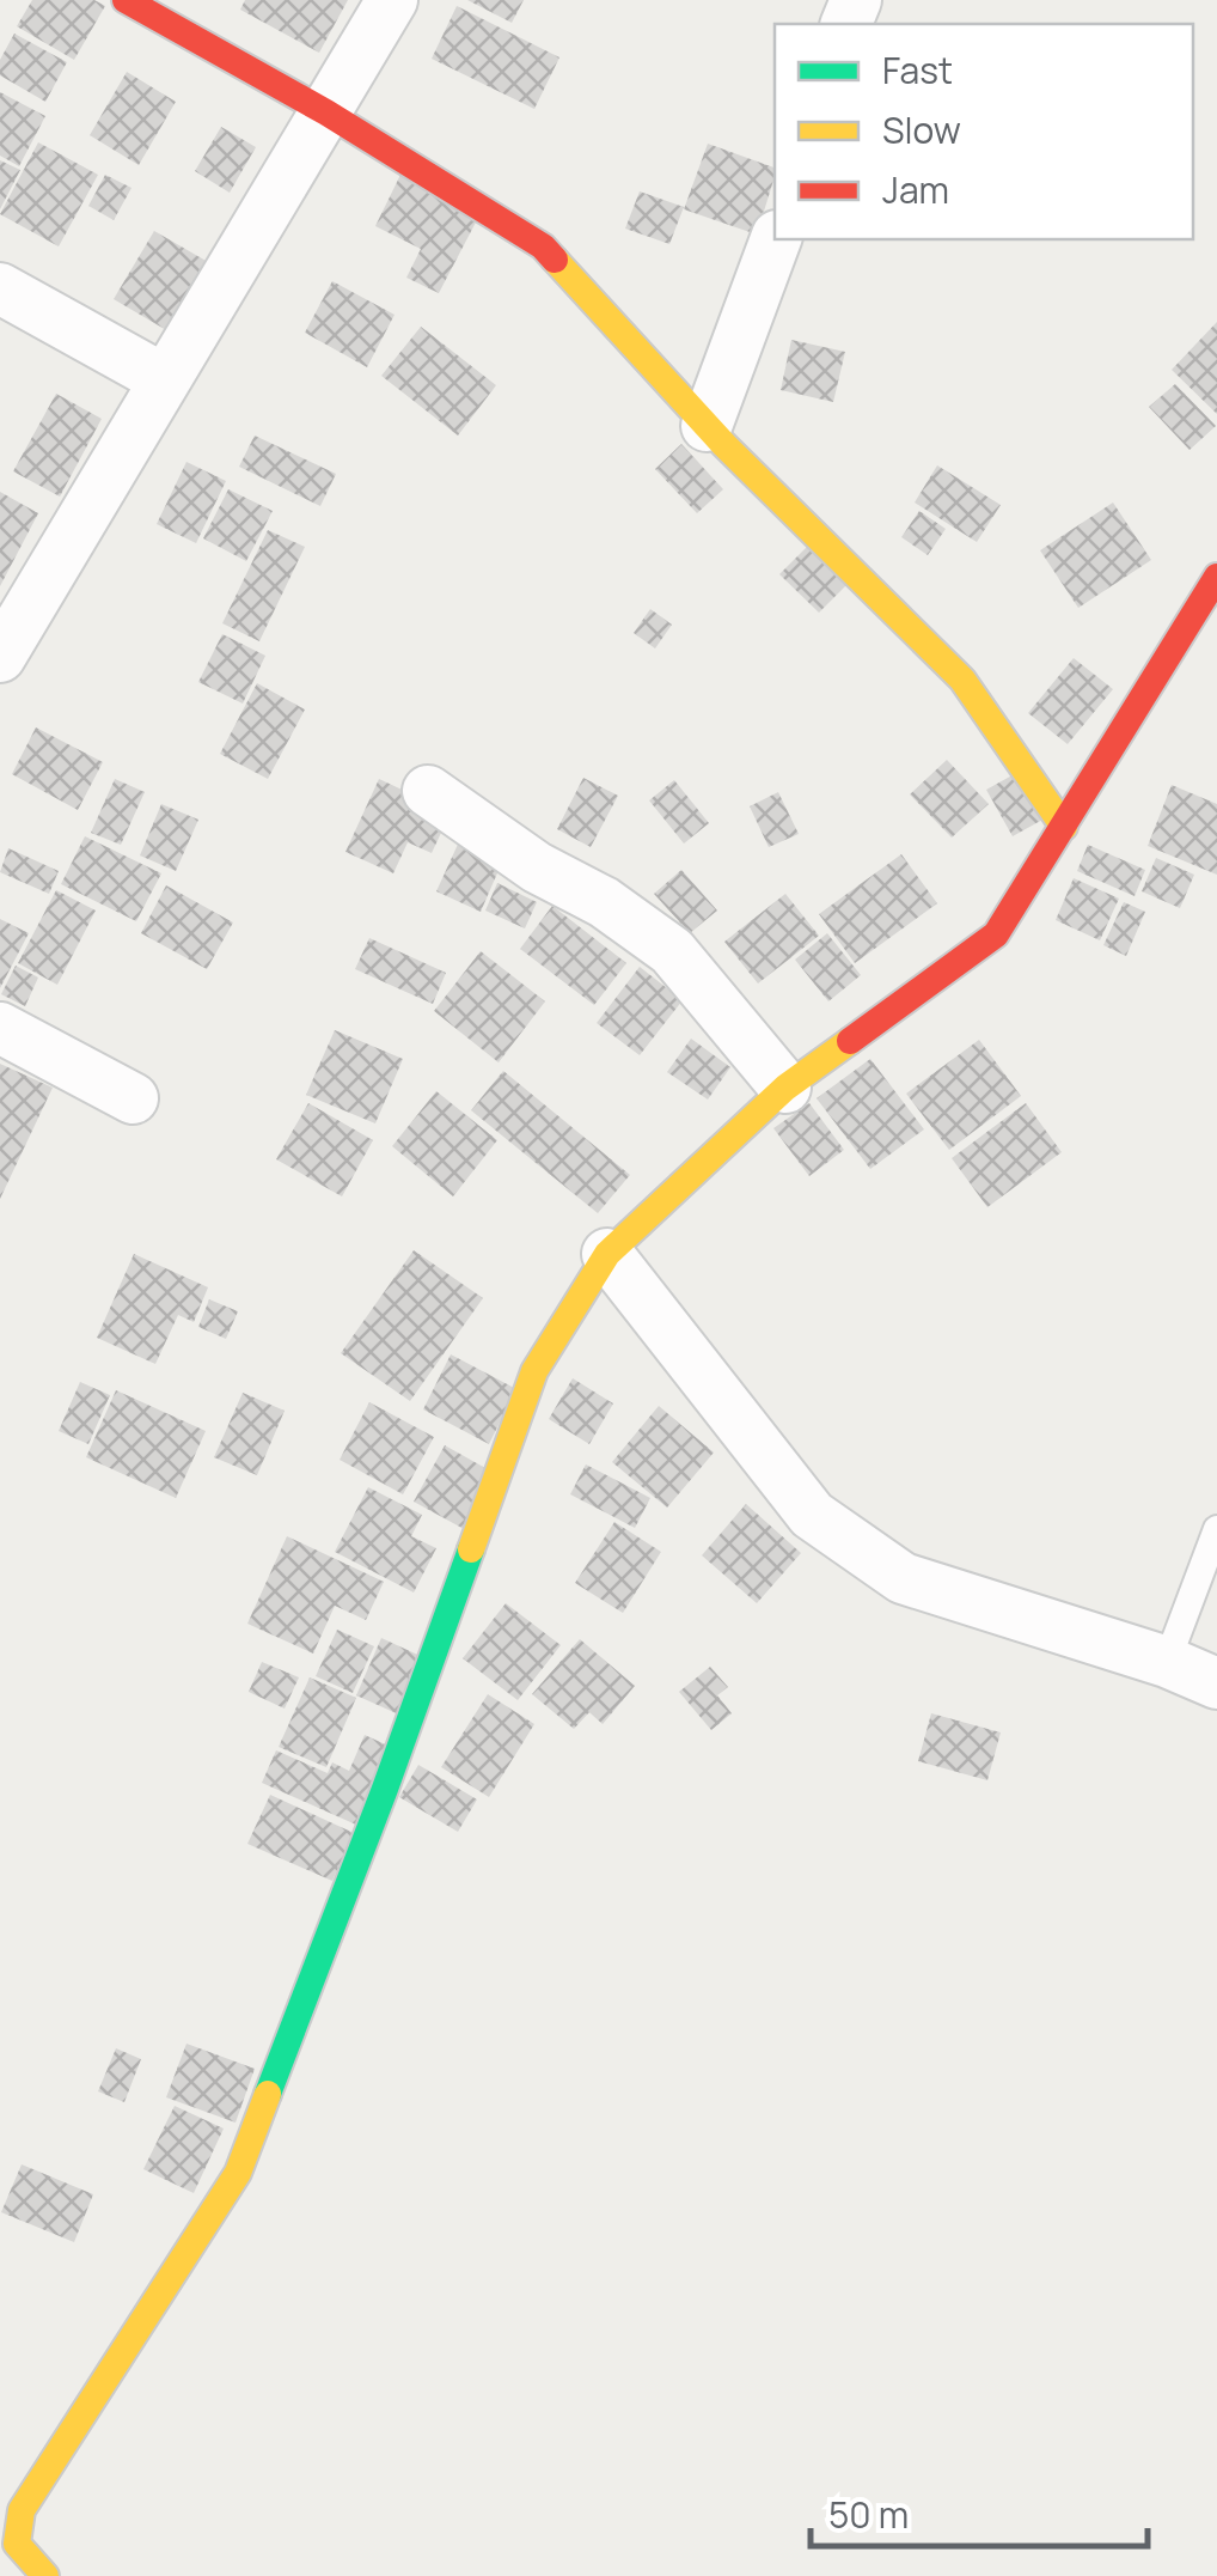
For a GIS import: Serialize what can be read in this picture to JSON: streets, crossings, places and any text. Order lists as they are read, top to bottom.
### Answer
{
  "legend": ["Fast", "Slow", "Jam"],
  "scale_bar": "50 m"
}
